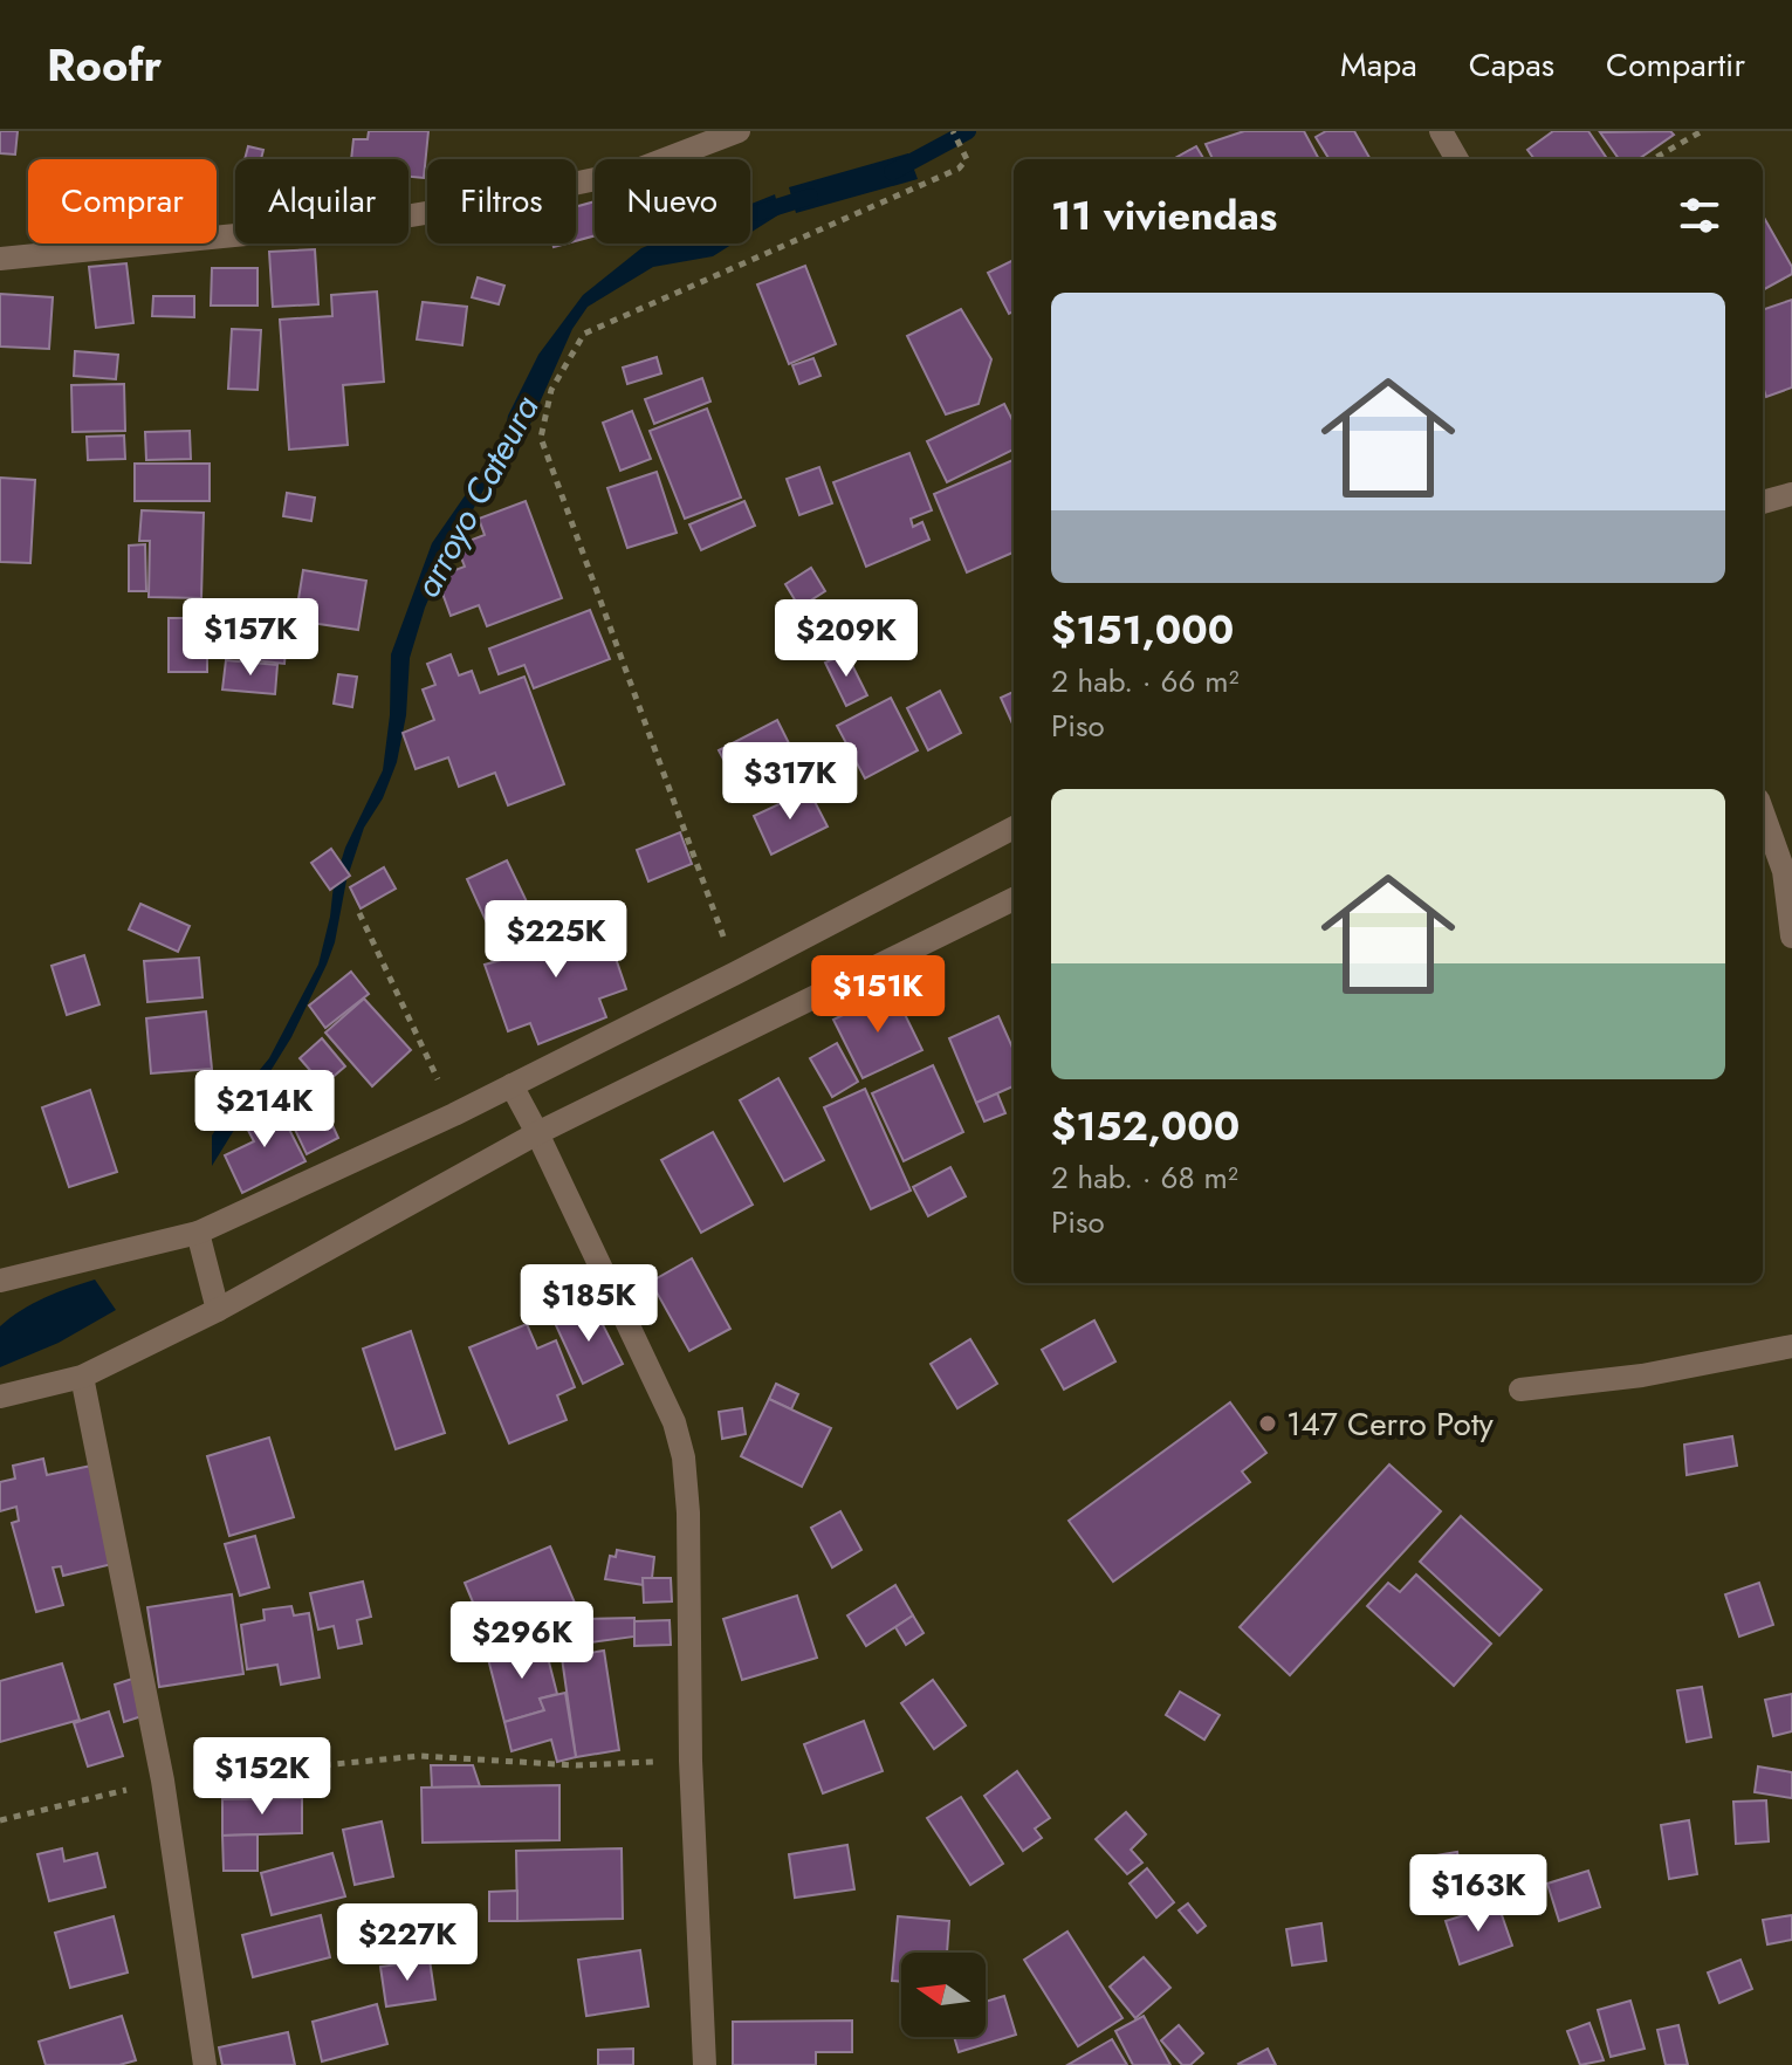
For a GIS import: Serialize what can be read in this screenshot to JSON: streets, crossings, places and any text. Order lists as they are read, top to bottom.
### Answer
{
  "water": ["arroyo Cateura"],
  "places": ["147 Cerro Poty"],
  "north": "left",
  "page": {
    "header": "Roofr",
    "nav": ["Mapa", "Capas", "Compartir"],
    "chip": [
      "Comprar",
      "Alquilar",
      "Filtros",
      "Nuevo"
    ],
    "heading": "11 viviendas",
    "list": [
      {
        "name": "$151,000",
        "note": "2 hab. · 66 m² · Piso"
      },
      {
        "name": "$152,000",
        "note": "2 hab. · 68 m² · Piso"
      }
    ],
    "price": [
      "$157K",
      "$209K",
      "$317K",
      "$225K",
      "$151K",
      "$214K",
      "$185K",
      "$296K",
      "$152K",
      "$163K",
      "$227K"
    ]
  }
}
